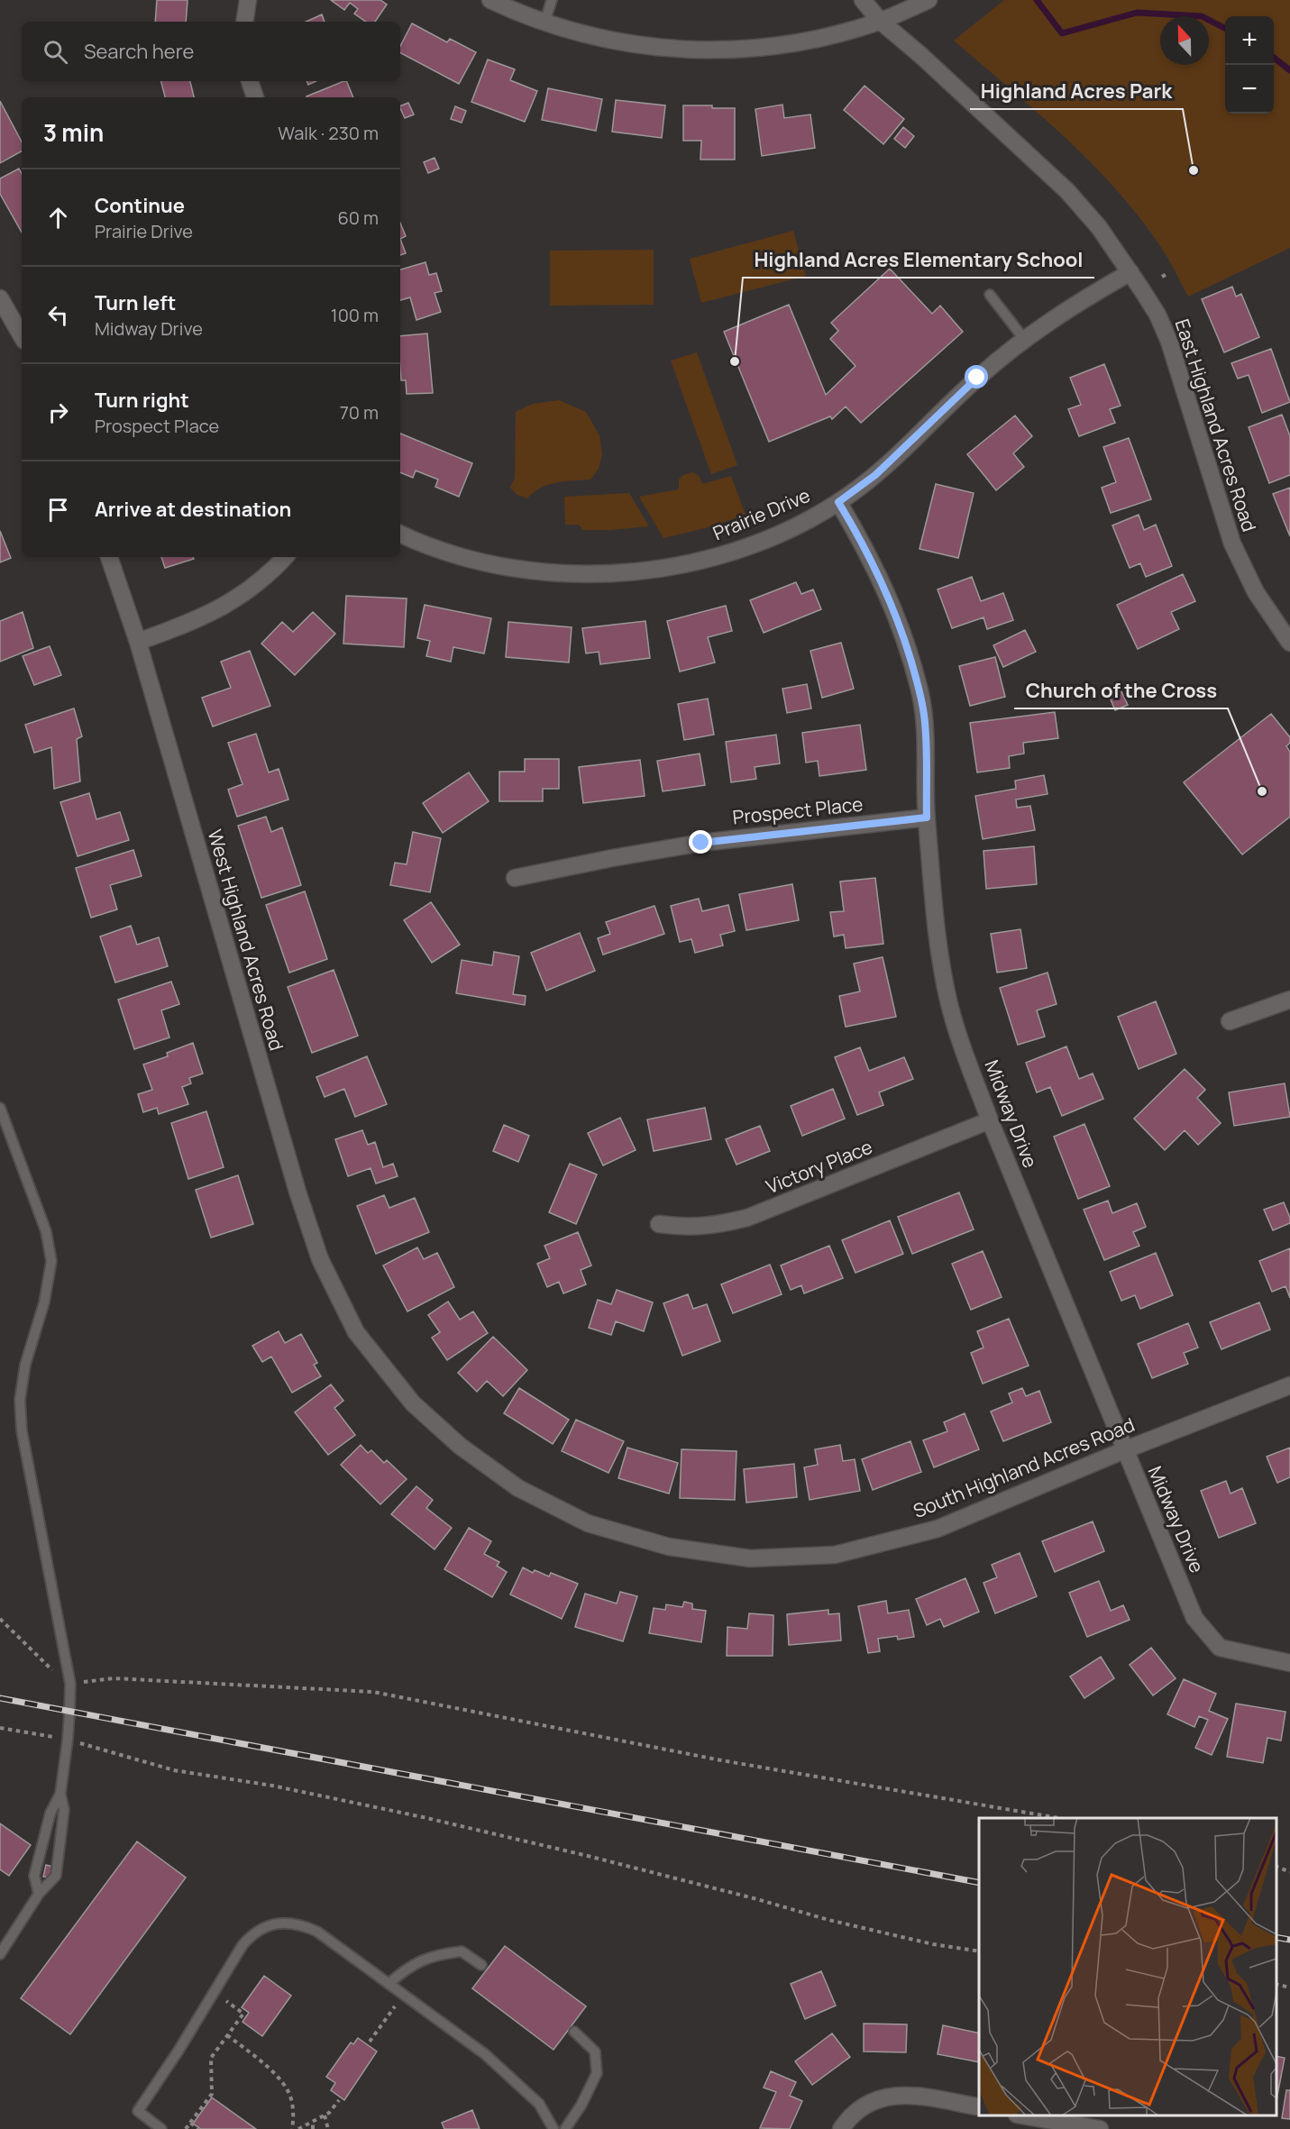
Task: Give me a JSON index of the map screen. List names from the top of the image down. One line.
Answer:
{"streets":{"street":["East Highland Acres Road","Prairie Drive","Prospect Place","West Highland Acres Road","Midway Drive","Victory Place","South Highland Acres Road"]},"crossings":[["East Highland Acres Road","Prairie Drive"],["Prairie Drive","Midway Drive"],["Prospect Place","Midway Drive"],["West Highland Acres Road","South Highland Acres Road"],["Midway Drive","Victory Place"],["Midway Drive","South Highland Acres Road"]],"places":["Highland Acres Park","Highland Acres Elementary School","Church of the Cross"],"north":"top","page":{"map_buttons":["+","−"],"search":"Search here","heading":["3 min","Walk · 230 m"],"list":[["Continue","Prairie Drive","60 m"],["Turn left","Midway Drive","100 m"],["Turn right","Prospect Place","70 m"],"Arrive at destination"]}}
